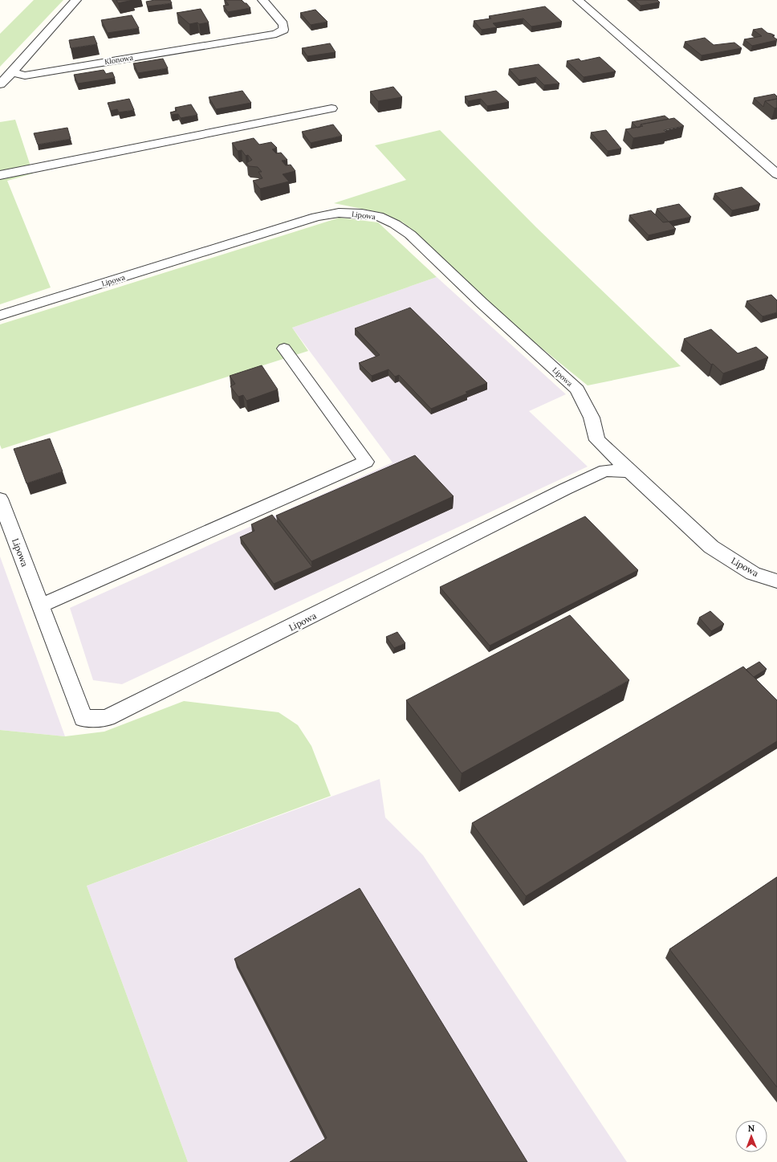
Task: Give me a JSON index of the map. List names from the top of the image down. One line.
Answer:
{"streets":{"street":["Klonowa","Lipowa"]},"north":"top"}
